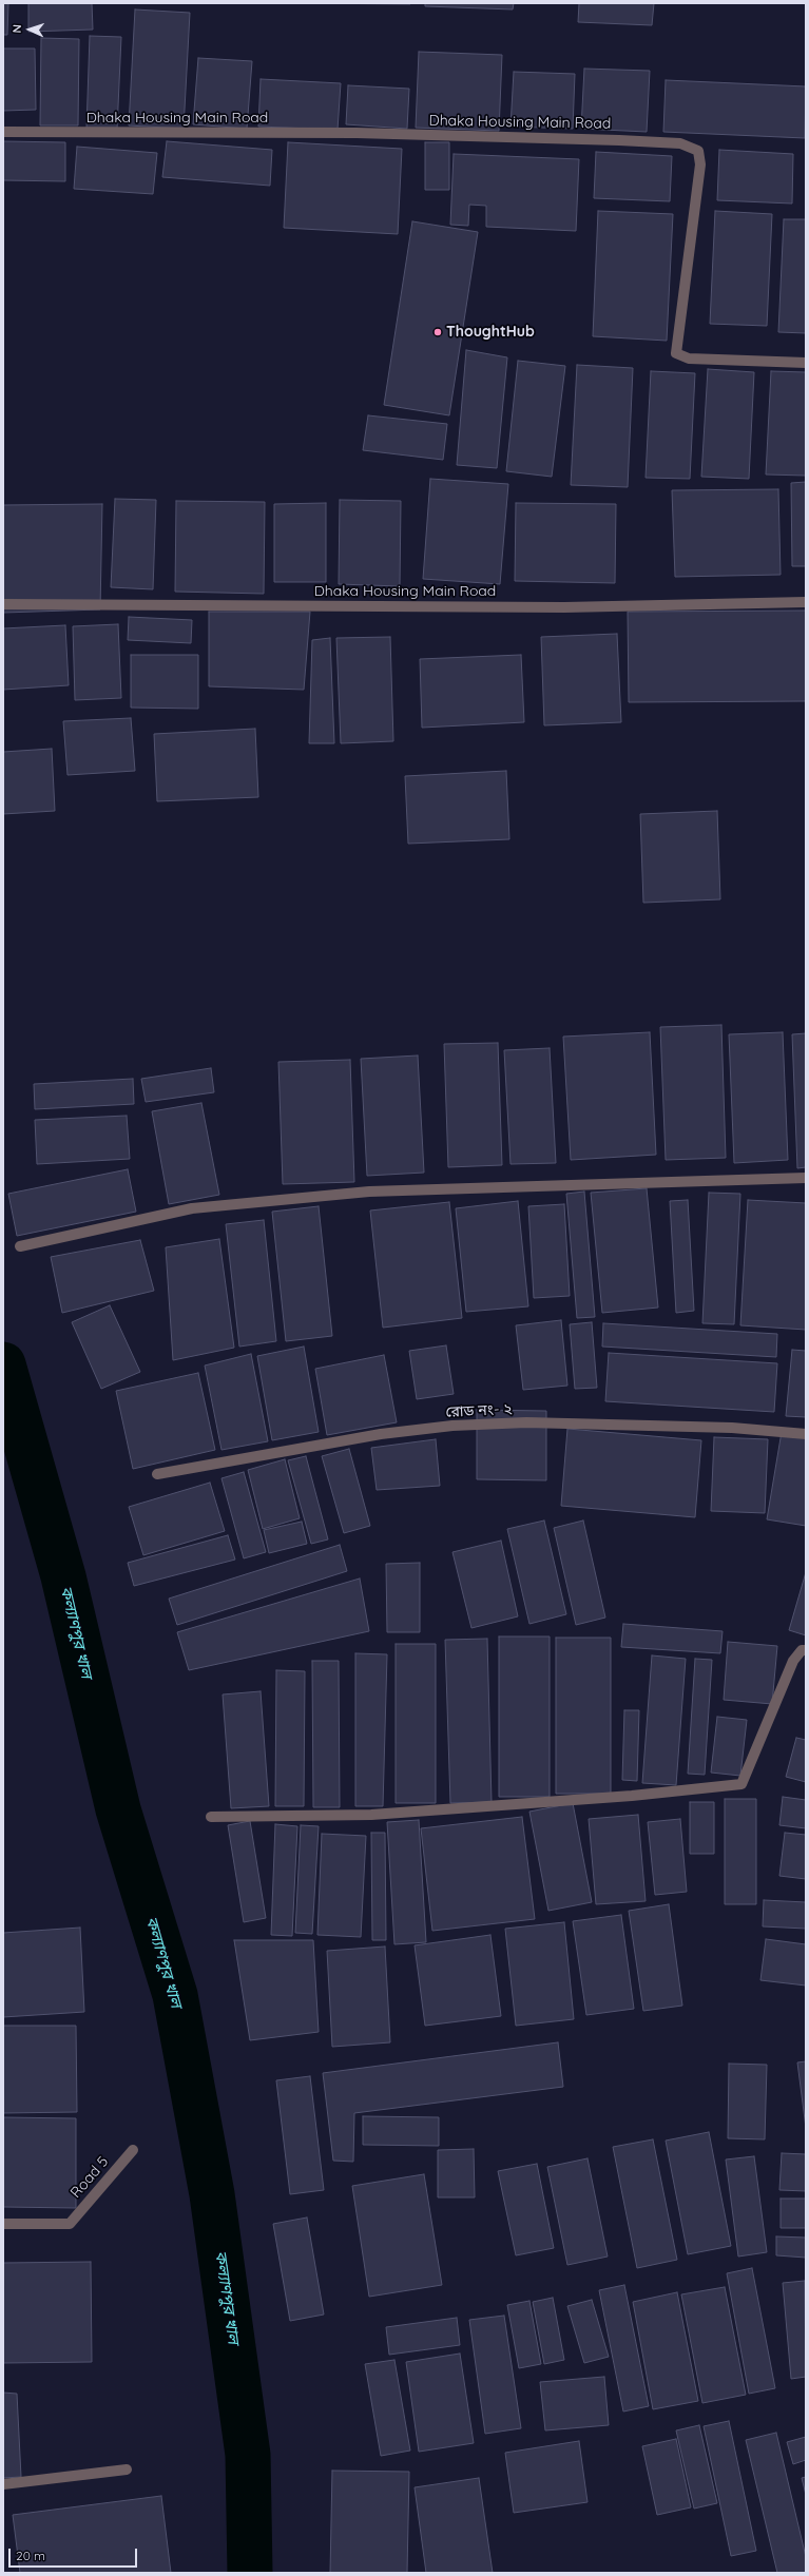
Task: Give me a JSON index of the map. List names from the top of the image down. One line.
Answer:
{"streets":{"street":["Dhaka Housing Main Road","রোড নং- ২","Road 5"]},"water":["কল্যাণপুর খাল"],"places":["ThoughtHub"],"scale_bar":"20 m","north":"left"}
